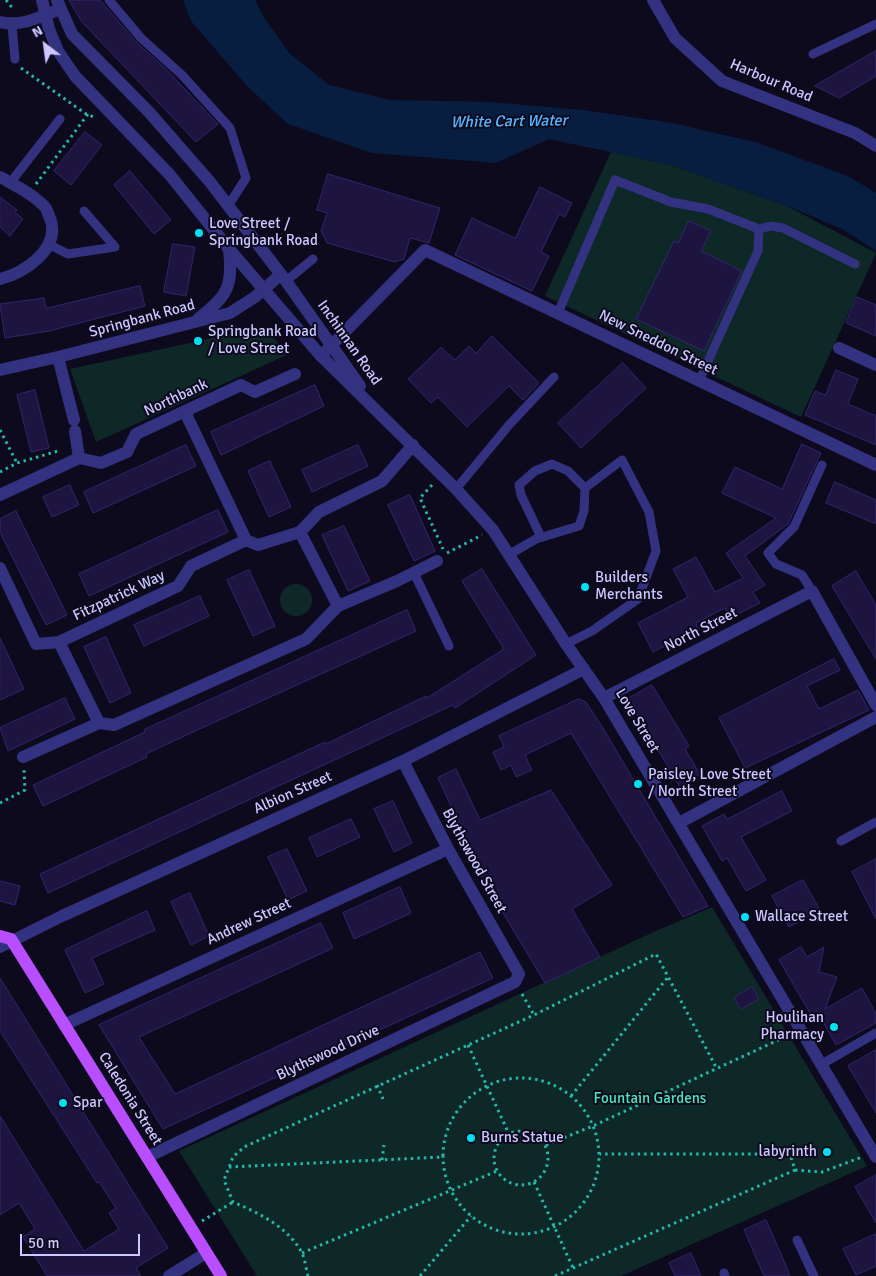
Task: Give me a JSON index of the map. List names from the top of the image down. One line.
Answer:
{"streets":{"main road":["Caledonia Street"],"street":["Harbour Road","Springbank Road","Inchinnan Road","New Sneddon Street","Northbank","Fitzpatrick Way","North Street","Love Street","Albion Street","Blythswood Street","Andrew Street","Blythswood Drive"]},"crossings":[["Springbank Road","Inchinnan Road"],["Inchinnan Road","New Sneddon Street"],["Inchinnan Road","Love Street"],["Fitzpatrick Way","Love Street"],["North Street","Love Street"],["Love Street","Albion Street"],["Albion Street","Blythswood Street"],["Albion Street","Caledonia Street"],["Blythswood Street","Andrew Street"],["Blythswood Street","Blythswood Drive"],["Andrew Street","Caledonia Street"],["Blythswood Drive","Caledonia Street"]],"water":["White Cart Water"],"parks":["Fountain Gardens"],"places":["Love Street / Springbank Road","Springbank Road / Love Street","Builders Merchants","Paisley, Love Street / North Street","Wallace Street","Houlihan Pharmacy","Spar","Burns Statue","labyrinth"],"scale_bar":"50 m","north":"top left"}
